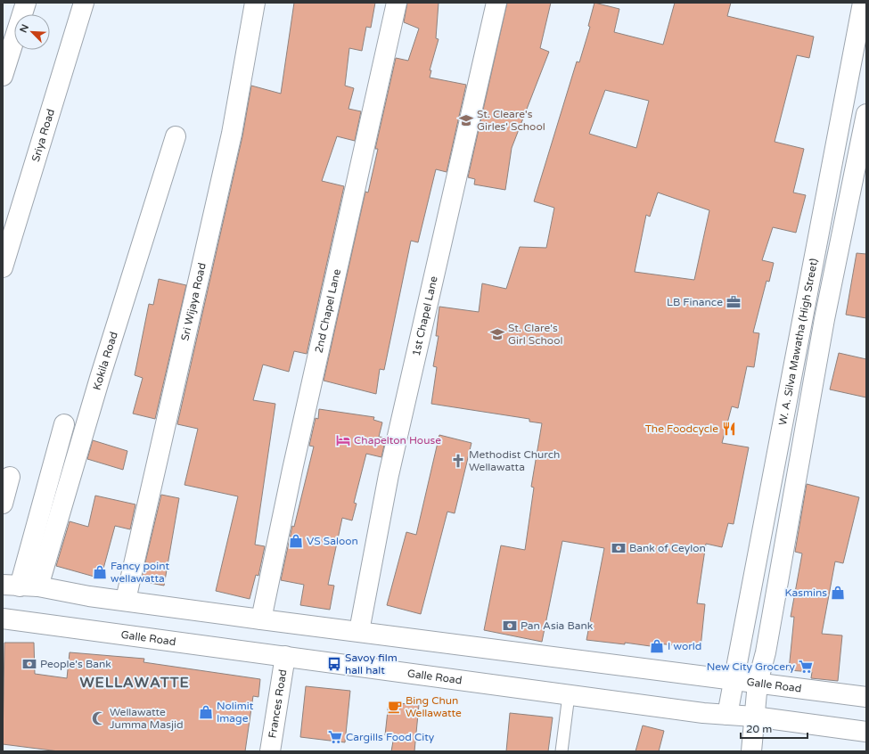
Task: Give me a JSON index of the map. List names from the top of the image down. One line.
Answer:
{"streets":{"main road":["Sriya Road","Sri Wijaya Road","2nd Chapel Lane","1st Chapel Lane","W. A. Silva Mawatha (High Street)","Kokila Road","Galle Road","Frances Road"]},"crossings":[["Sri Wijaya Road","Galle Road"],["2nd Chapel Lane","Galle Road"],["1st Chapel Lane","Galle Road"],["W. A. Silva Mawatha (High Street)","Galle Road"],["Kokila Road","Galle Road"],["Galle Road","Frances Road"]],"districts":["WELLAWATTE"],"places":{"school or university":["St. Cleare's Girles' School","St. Clare's Girl School"],"office":["LB Finance"],"restaurant":["The Foodcycle"],"hotel":["Chapelton House"],"church":["Methodist Church Wellawatta"],"shop":["VS Saloon","Fancy point wellawatta","Kasmins","I world","Nolimit Image"],"bank":["Bank of Ceylon","Pan Asia Bank","People's Bank"],"bus stop":["Savoy film hall halt"],"supermarket":["New City Grocery","Cargills Food City"],"cafe":["Bing Chun Wellawatte"],"mosque":["Wellawatte Jumma Masjid"]},"scale_bar":"20 m","north":"top left"}
